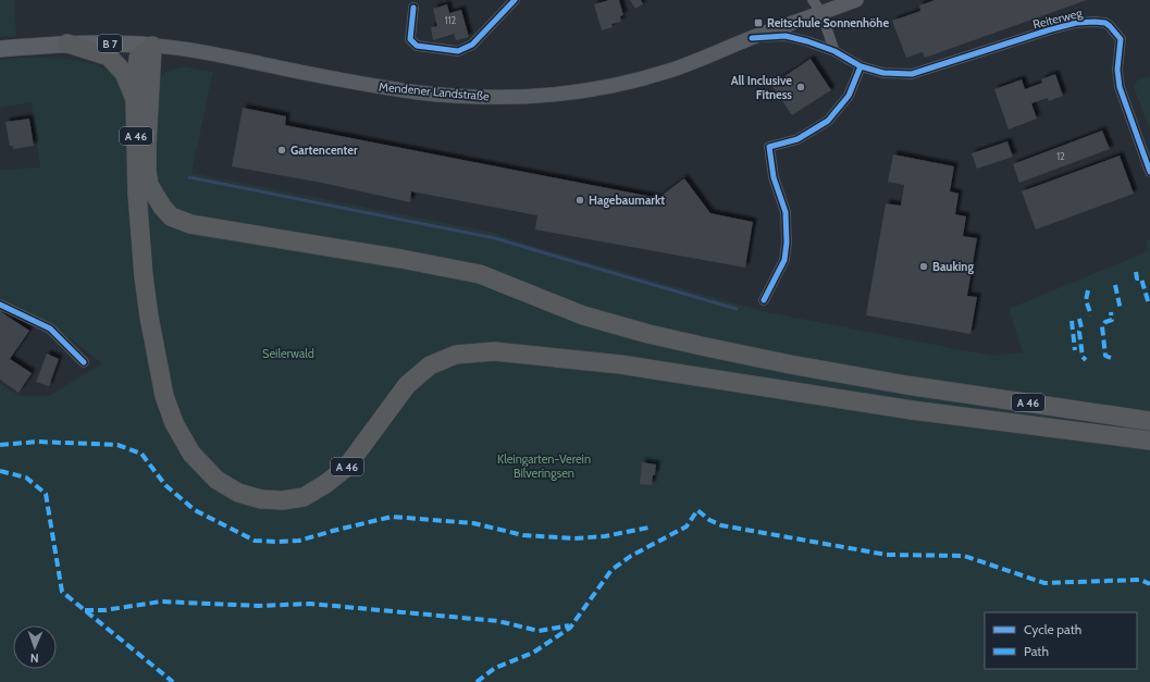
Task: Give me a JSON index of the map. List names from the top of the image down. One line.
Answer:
{"streets":{"highway":["A 46"],"main road":["B 7","Mendener Landstraße"],"street":["Reiterweg"]},"crossings":[["Reiterweg","Mendener Landstraße"],["Mendener Landstraße","A 46"]],"parks":["Seilerwald","Kleingarten-Verein Bilveringsen"],"places":{"transit":["Reitschule Sonnenhöhe"],"other":["All Inclusive Fitness","Gartencenter","Hagebaumarkt","Bauking"]},"house_numbers":["112","12"],"legend":["Cycle path","Path"],"north":"bottom"}
